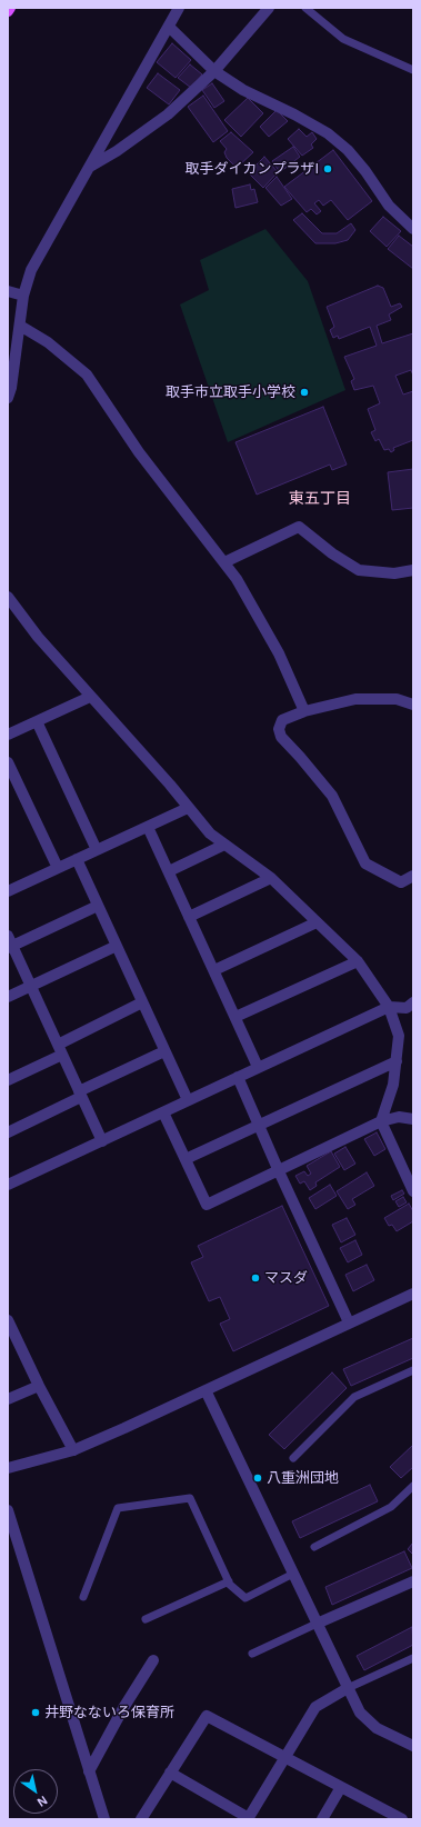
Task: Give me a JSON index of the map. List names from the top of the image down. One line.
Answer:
{"districts":["東五丁目"],"places":["取手ダイカンプラザI","取手市立取手小学校","マスダ","八重洲団地","井野なないろ保育所"],"north":"bottom right"}
